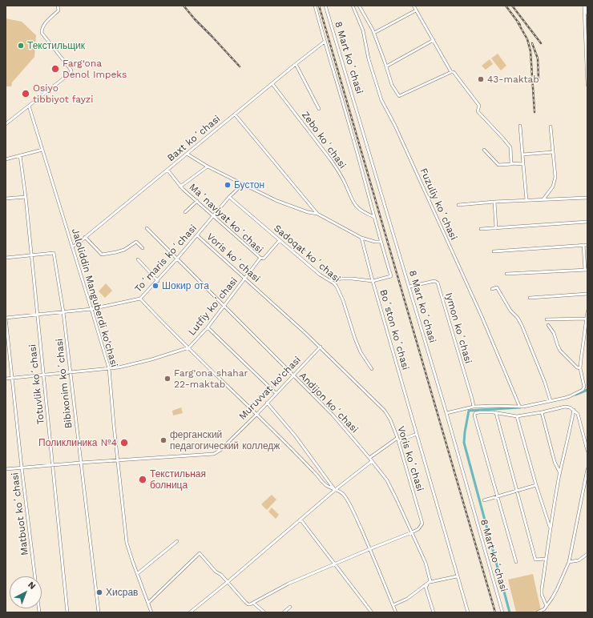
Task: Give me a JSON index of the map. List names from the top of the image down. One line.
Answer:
{"streets":{"street":["8 Mart koʻchasi","Baxt koʻchasi","Zebo koʻchasi","Fuzuliy koʻchasi","Maʻnaviyat koʻchasi","Sadoqat koʻchasi","Voris koʻchasi","Toʻmaris koʻchasi","Jaloliddin Manguberdi ko'chasi","Lutfiy koʻchasi","Iymon koʻchasi","Boʻston koʻchasi","Bibixonim koʻchasi","Totuvlik koʻchasi","Muruvvat ko'chasi","Andijon koʻchasi","Matbuot koʻchasi"]},"crossings":[["8 Mart koʻchasi","Iymon koʻchasi"],["Baxt koʻchasi","Zebo koʻchasi"],["Baxt koʻchasi","Maʻnaviyat koʻchasi"],["Baxt koʻchasi","Jaloliddin Manguberdi ko'chasi"],["Maʻnaviyat koʻchasi","Voris koʻchasi"],["Maʻnaviyat koʻchasi","Toʻmaris koʻchasi"],["Maʻnaviyat koʻchasi","Lutfiy koʻchasi"],["Sadoqat koʻchasi","Toʻmaris koʻchasi"],["Voris koʻchasi","Toʻmaris koʻchasi"],["Voris koʻchasi","Lutfiy koʻchasi"],["Voris koʻchasi","Muruvvat ko'chasi"],["Voris koʻchasi","Andijon koʻchasi"],["Toʻmaris koʻchasi","Jaloliddin Manguberdi ko'chasi"],["Toʻmaris koʻchasi","Bibixonim koʻchasi"],["Toʻmaris koʻchasi","Totuvlik koʻchasi"],["Toʻmaris koʻchasi","Andijon koʻchasi"],["Toʻmaris koʻchasi","Matbuot koʻchasi"],["Jaloliddin Manguberdi ko'chasi","Lutfiy koʻchasi"],["Jaloliddin Manguberdi ko'chasi","Muruvvat ko'chasi"],["Lutfiy koʻchasi","Bibixonim koʻchasi"],["Lutfiy koʻchasi","Totuvlik koʻchasi"],["Lutfiy koʻchasi","Andijon koʻchasi"],["Lutfiy koʻchasi","Matbuot koʻchasi"],["Bibixonim koʻchasi","Totuvlik koʻchasi"],["Bibixonim koʻchasi","Muruvvat ko'chasi"],["Totuvlik koʻchasi","Muruvvat ko'chasi"],["Muruvvat ko'chasi","Andijon koʻchasi"],["Muruvvat ko'chasi","Matbuot koʻchasi"]],"places":["Текстильщик","Farg‘ona Denol Impeks","43-maktab","Osiyo tibbiyot fayzi","Бустон","Шокир ота","Farg'ona shahar 22-maktab","ферганский педагогический колледж","Поликлиника №4","Текстильная болница","Хисрав"],"north":"top right"}
